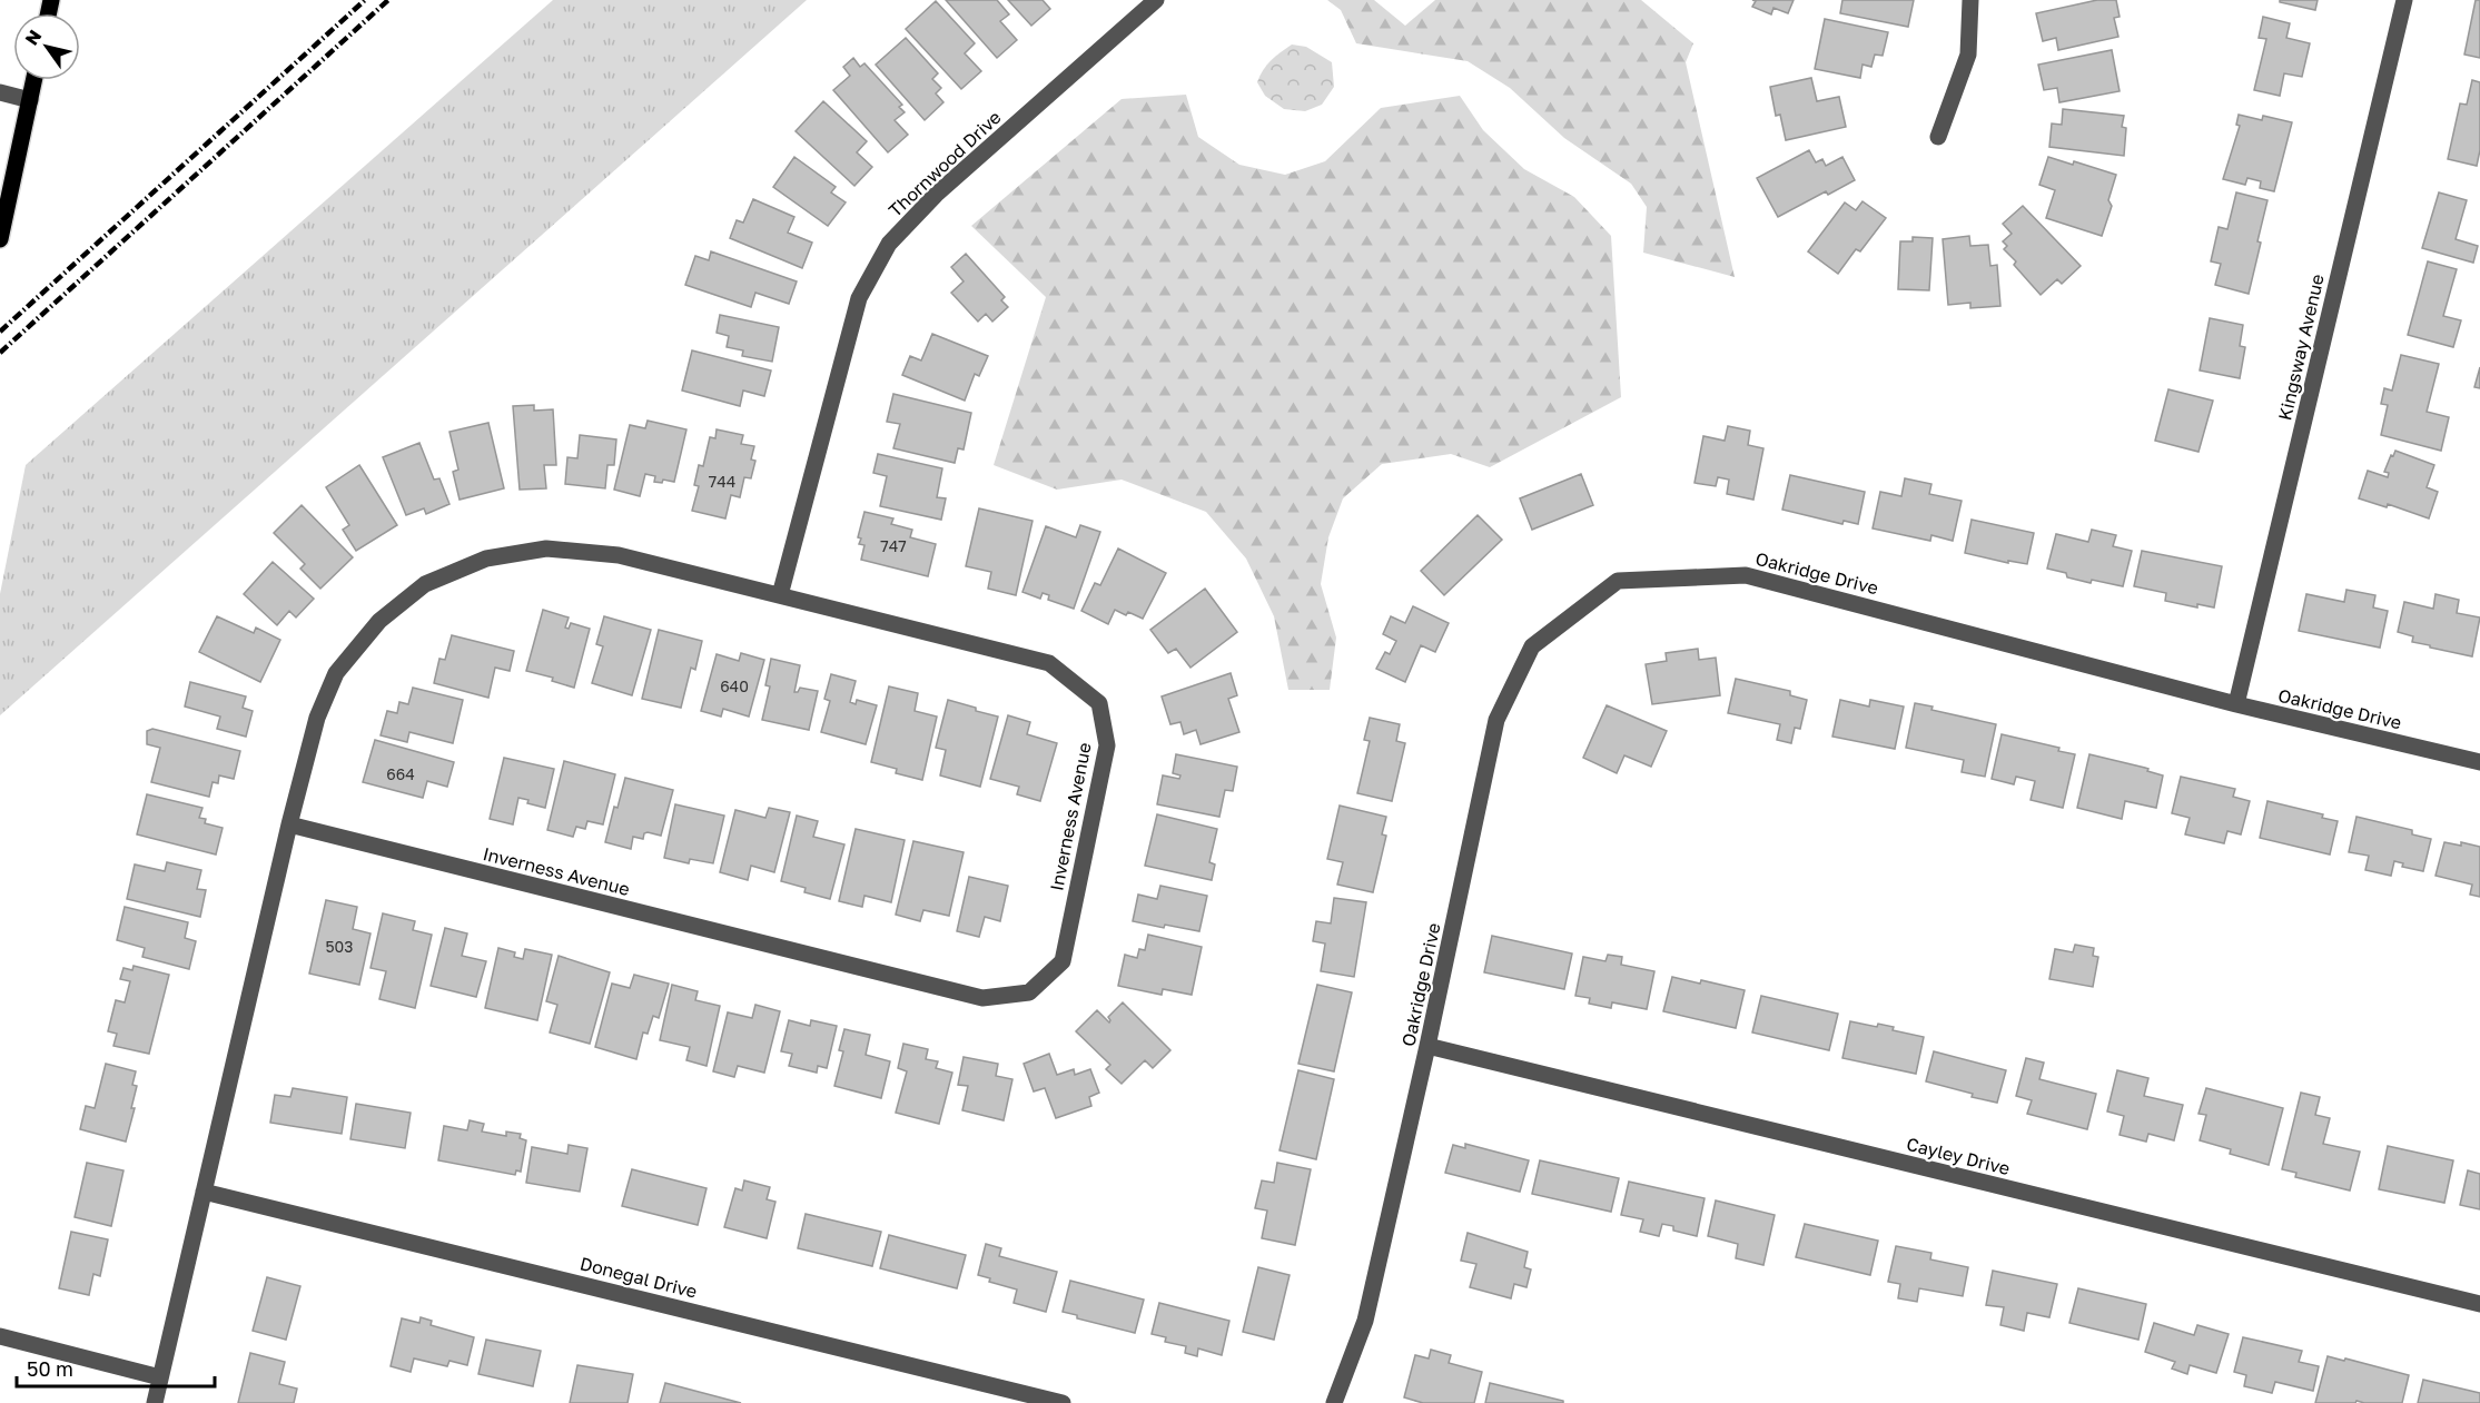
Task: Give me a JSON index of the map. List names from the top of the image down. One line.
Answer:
{"streets":{"street":["Thornwood Drive","Kingsway Avenue","Oakridge Drive","Inverness Avenue","Cayley Drive","Donegal Drive"]},"crossings":[["Thornwood Drive","Inverness Avenue"],["Kingsway Avenue","Oakridge Drive"],["Oakridge Drive","Cayley Drive"],["Inverness Avenue","Donegal Drive"]],"house_numbers":["744","747","640","664","503"],"scale_bar":"50 m","north":"top left"}
